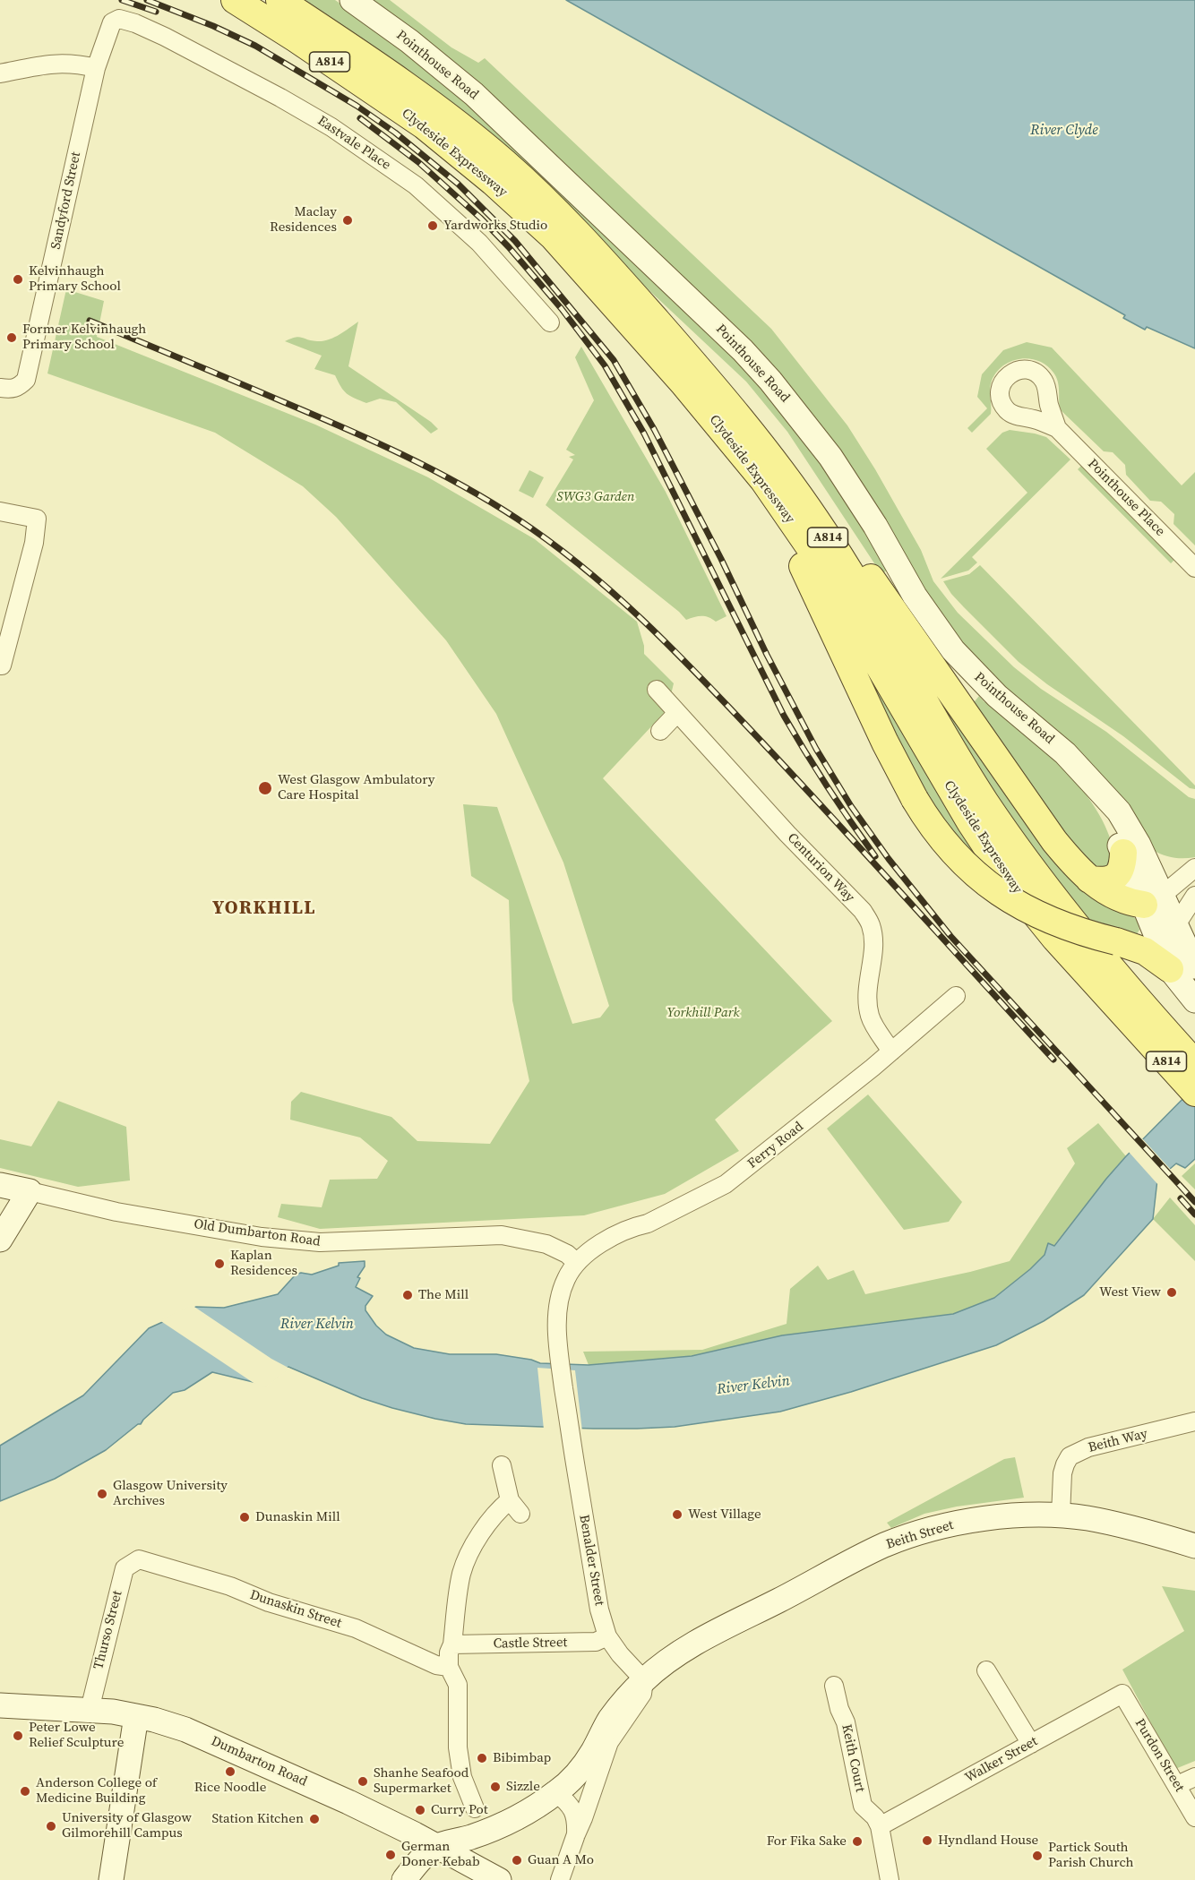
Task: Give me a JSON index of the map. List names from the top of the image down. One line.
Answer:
{"streets":{"main road":["A814","Clydeside Expressway"],"street":["Pointhouse Road","Eastvale Place","Sandyford Street","Pointhouse Place","Centurion Way","Ferry Road","Old Dumbarton Road","Beith Way","Beith Street","Benalder Street","Dunaskin Street","Thurso Street","Castle Street","Purdon Street","Keith Court","Walker Street","Dumbarton Road"]},"crossings":[["A814","Pointhouse Road"],["A814","Clydeside Expressway"],["Eastvale Place","Sandyford Street"],["Centurion Way","Ferry Road"],["Ferry Road","Old Dumbarton Road"],["Ferry Road","Benalder Street"],["Old Dumbarton Road","Benalder Street"],["Beith Way","Beith Street"],["Beith Street","Benalder Street"],["Beith Street","Dumbarton Road"],["Benalder Street","Castle Street"],["Dunaskin Street","Thurso Street"],["Thurso Street","Dumbarton Road"],["Purdon Street","Walker Street"],["Keith Court","Walker Street"]],"districts":["YORKHILL"],"water":["River Clyde","River Kelvin"],"parks":["SWG3 Garden","Yorkhill Park"],"places":["Maclay Residences","Yardworks Studio","Kelvinhaugh Primary School","Former Kelvinhaugh Primary School","West Glasgow Ambulatory Care Hospital","Kaplan Residences","West View","The Mill","Glasgow University Archives","West Village","Dunaskin Mill","Peter Lowe Relief Sculpture","Bibimbap","Rice Noodle","Shanhe Seafood Supermarket","Sizzle","Anderson College of Medicine Building","Curry Pot","Station Kitchen","University of Glasgow Gilmorehill Campus","Hyndland House","For Fika Sake","German Doner Kebab","Partick South Parish Church","Guan A Mo"]}
